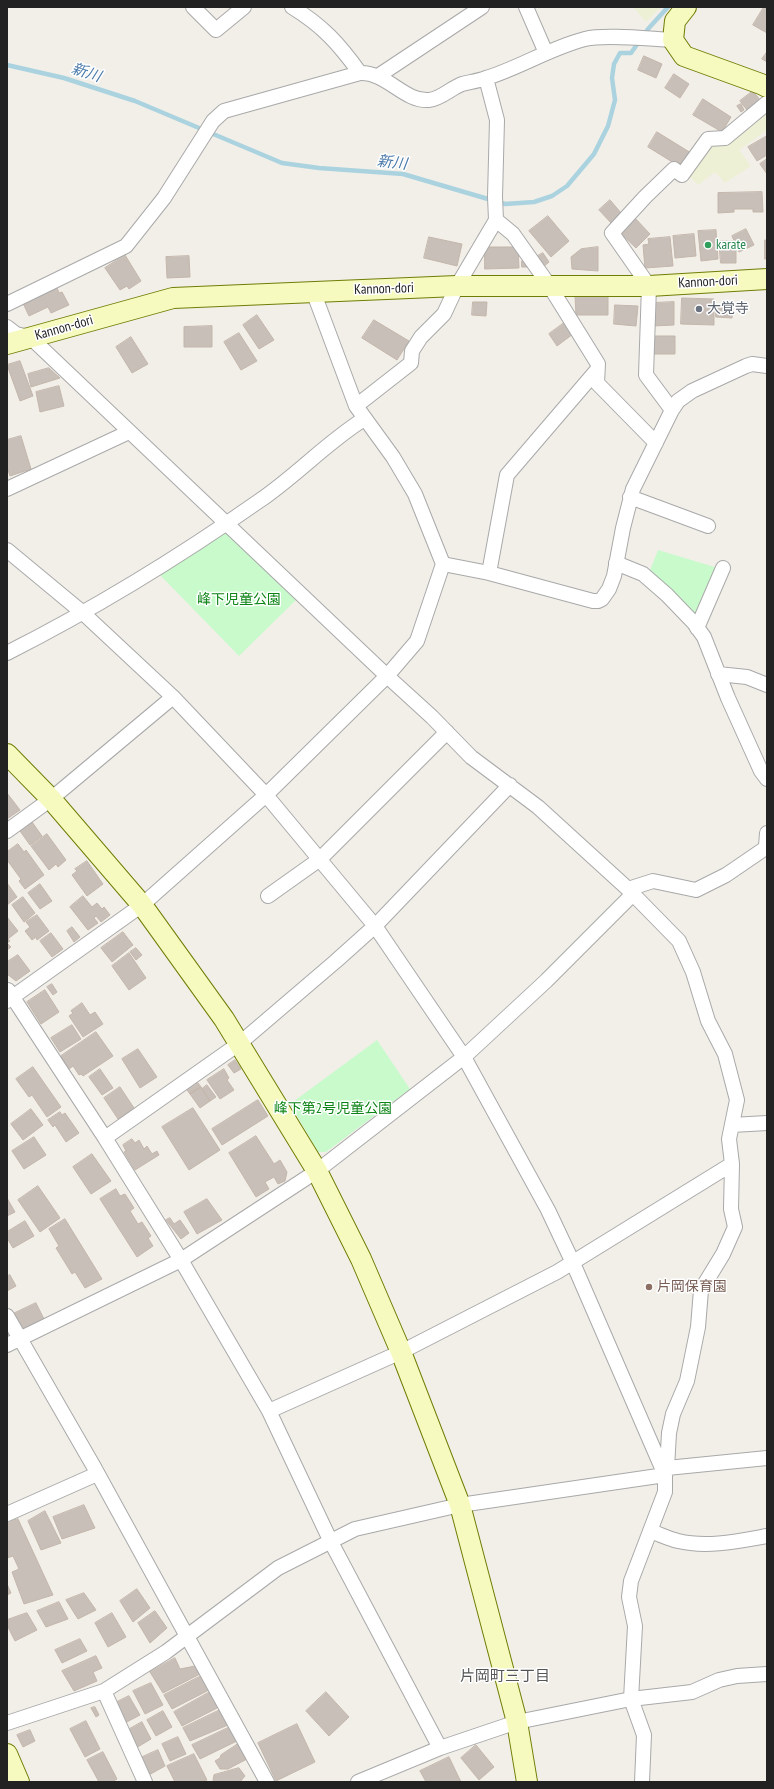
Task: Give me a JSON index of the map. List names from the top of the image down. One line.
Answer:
{"streets":{"street":["Kannon-dori"]},"districts":["片岡町三丁目"],"water":["新川"],"parks":["峰下児童公園","峰下第2号児童公園"],"places":["karate","大覚寺","片岡保育園"]}
